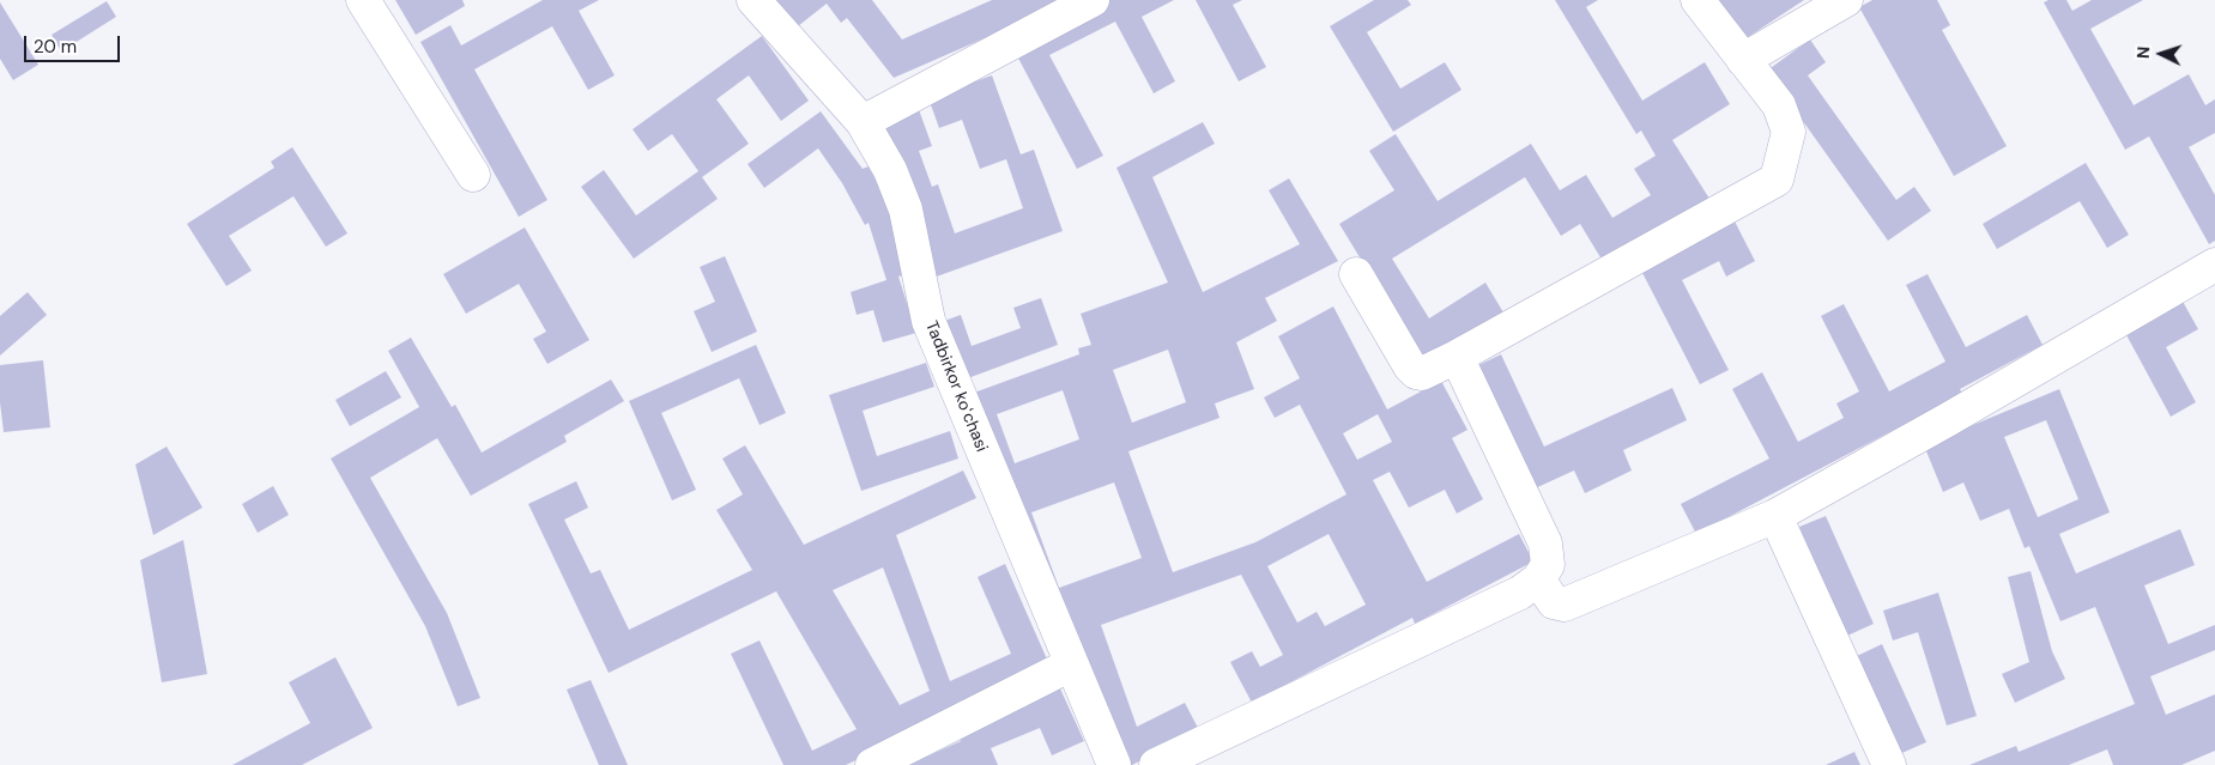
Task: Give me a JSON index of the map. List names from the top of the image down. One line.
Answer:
{"streets":{"street":["Tadbirkor koʻchasi"]},"scale_bar":"20 m","north":"left"}
